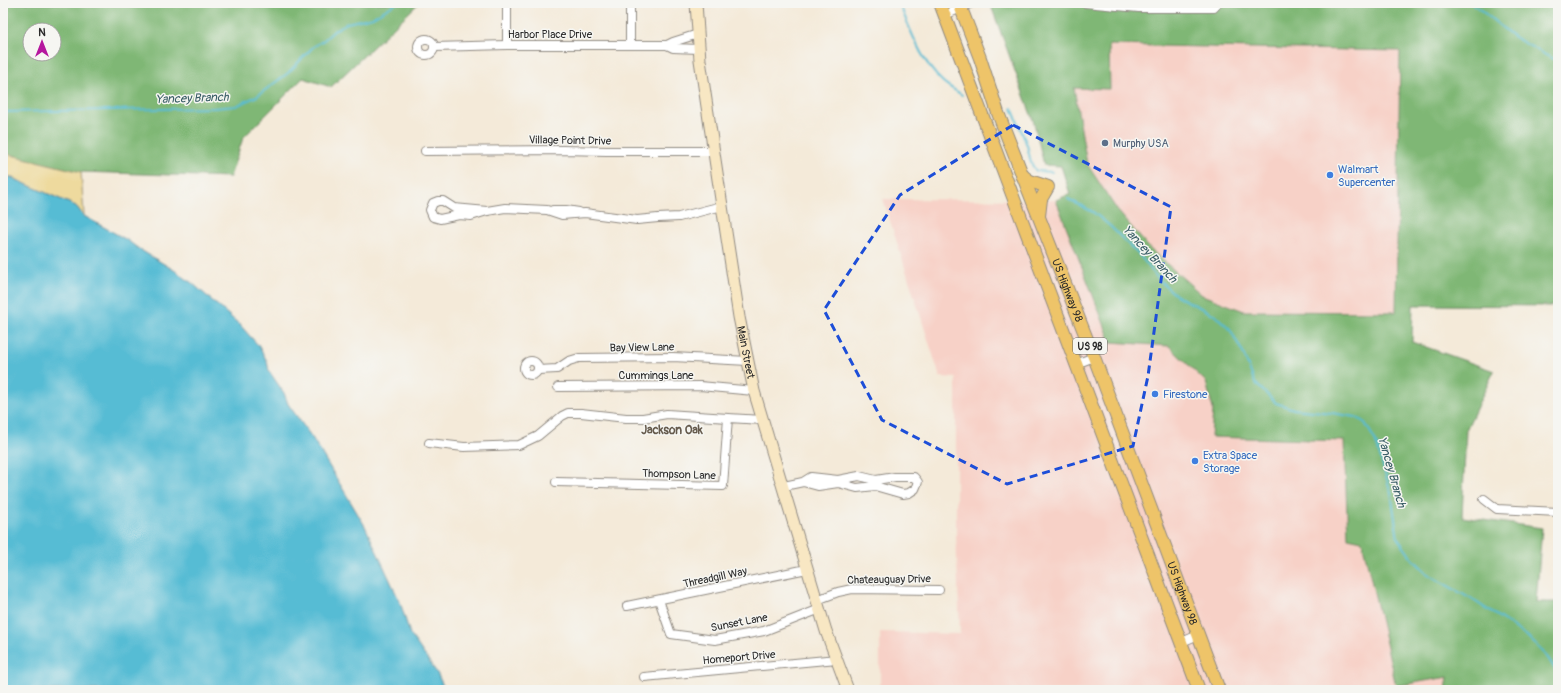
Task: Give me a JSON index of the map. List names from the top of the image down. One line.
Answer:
{"streets":{"main road":["US Highway 98","US 98","Main Street"],"street":["Harbor Place Drive","Village Point Drive","Bay View Lane","Cummings Lane","Thompson Lane","Threadgill Way","Chateauguay Drive","Sunset Lane","Homeport Drive"]},"crossings":[["Harbor Place Drive","Main Street"],["Village Point Drive","Main Street"],["Bay View Lane","Main Street"],["Main Street","Cummings Lane"],["Main Street","Threadgill Way"],["Main Street","Chateauguay Drive"],["Main Street","Sunset Lane"],["Main Street","Homeport Drive"],["Threadgill Way","Sunset Lane"],["Chateauguay Drive","Sunset Lane"]],"districts":["Jackson Oak"],"water":["Yancey Branch"],"places":["Murphy USA","Walmart Supercenter","Firestone","Extra Space Storage"],"north":"top"}
